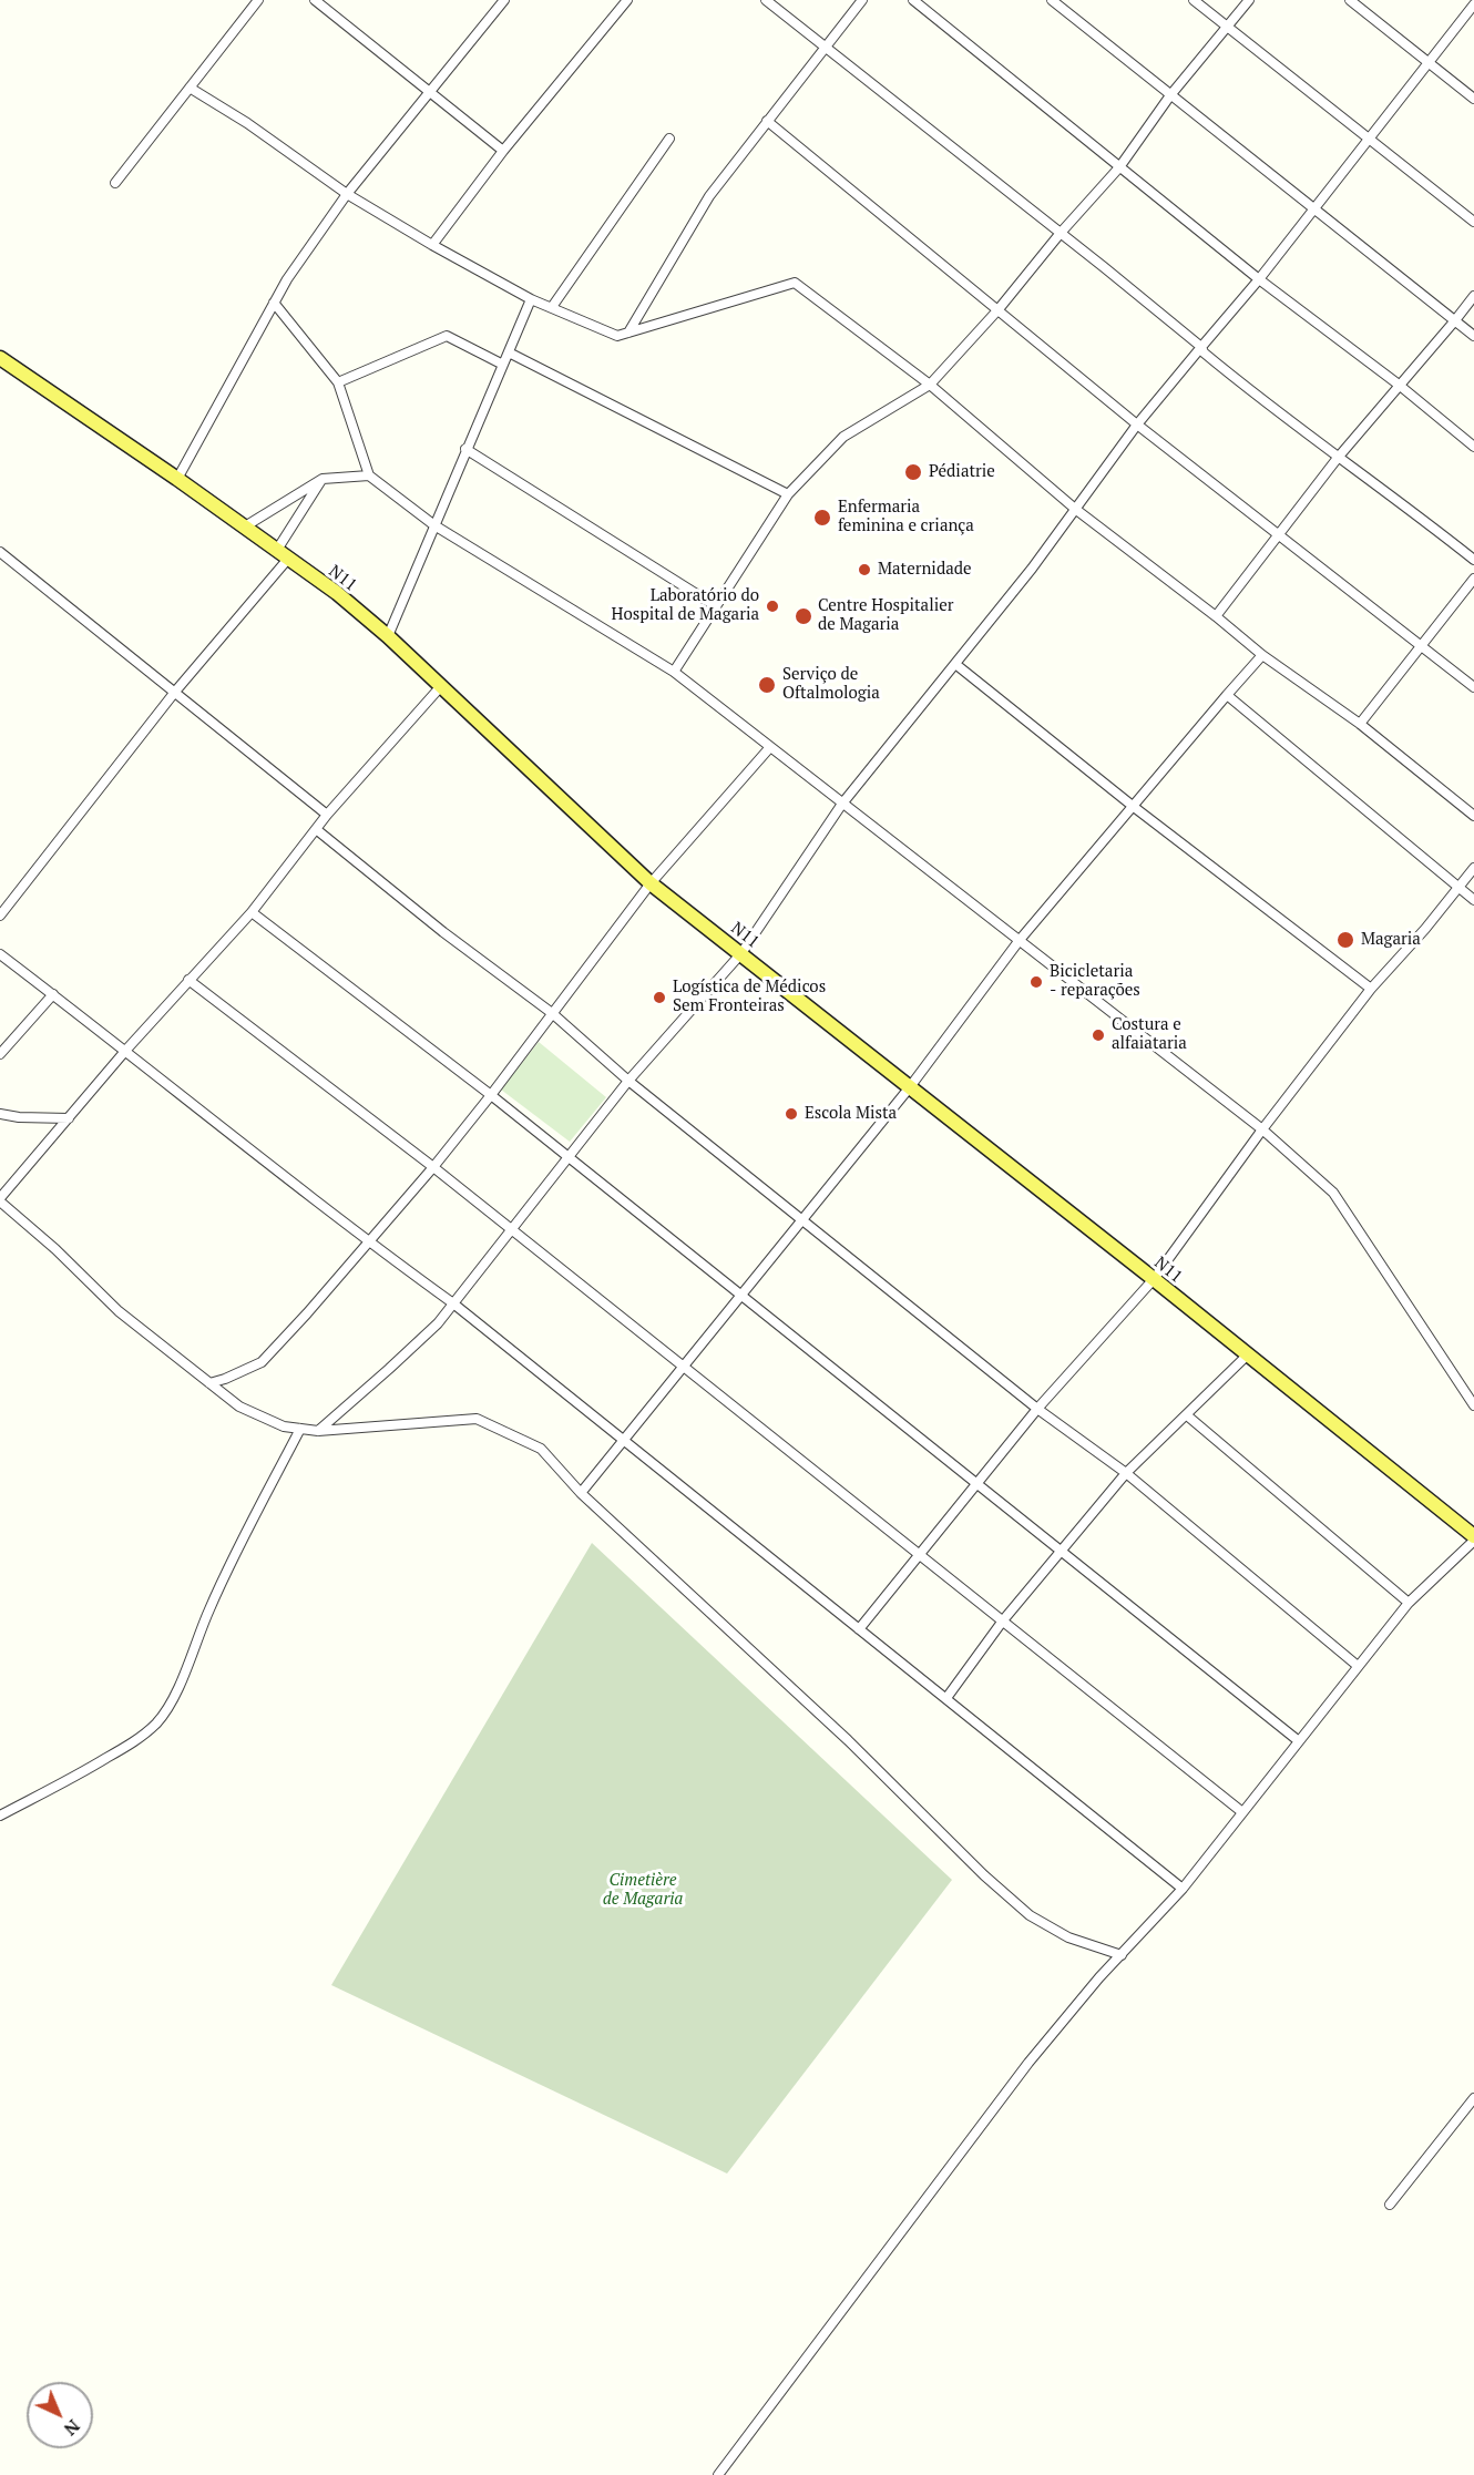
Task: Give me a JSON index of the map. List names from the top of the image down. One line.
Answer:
{"streets":{"main road":["N11"]},"parks":["Cimetière de Magaria"],"places":["Pédiatrie","Enfermaria feminina e criança","Maternidade","Laboratório do Hospital de Magaria","Centre Hospitalier de Magaria","Serviço de Oftalmologia","Magaria","Bicicletaria - reparações","Logística de Médicos Sem Fronteiras","Costura e alfaiataria","Escola Mista"],"north":"bottom right"}
